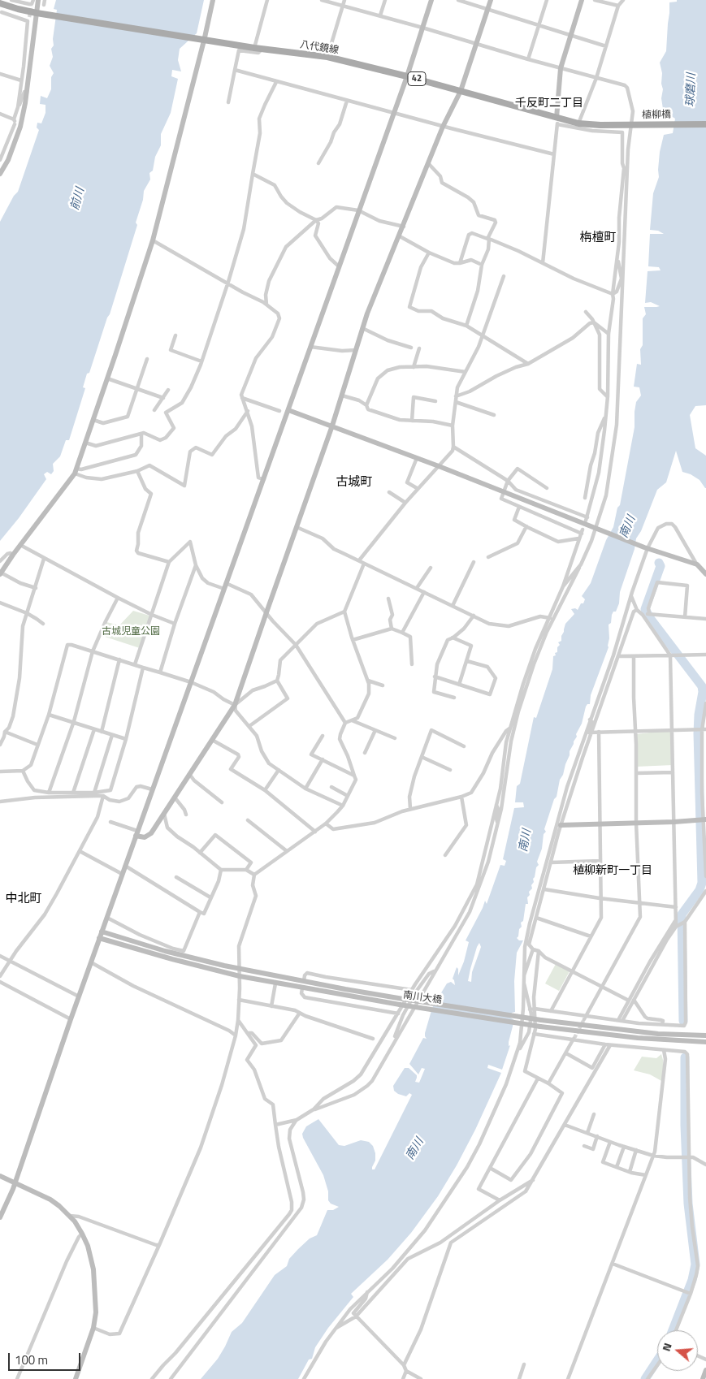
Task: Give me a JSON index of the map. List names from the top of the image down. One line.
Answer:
{"streets":{"main road":["八代鏡線","42","植柳橋"],"street":["南川大橋"]},"crossings":[["八代鏡線","植柳橋"]],"districts":["千反町二丁目","栴檀町","古城町","植柳新町一丁目","中北町"],"water":["球磨川","前川","南川"],"parks":["古城児童公園"],"scale_bar":"100 m","north":"left"}
